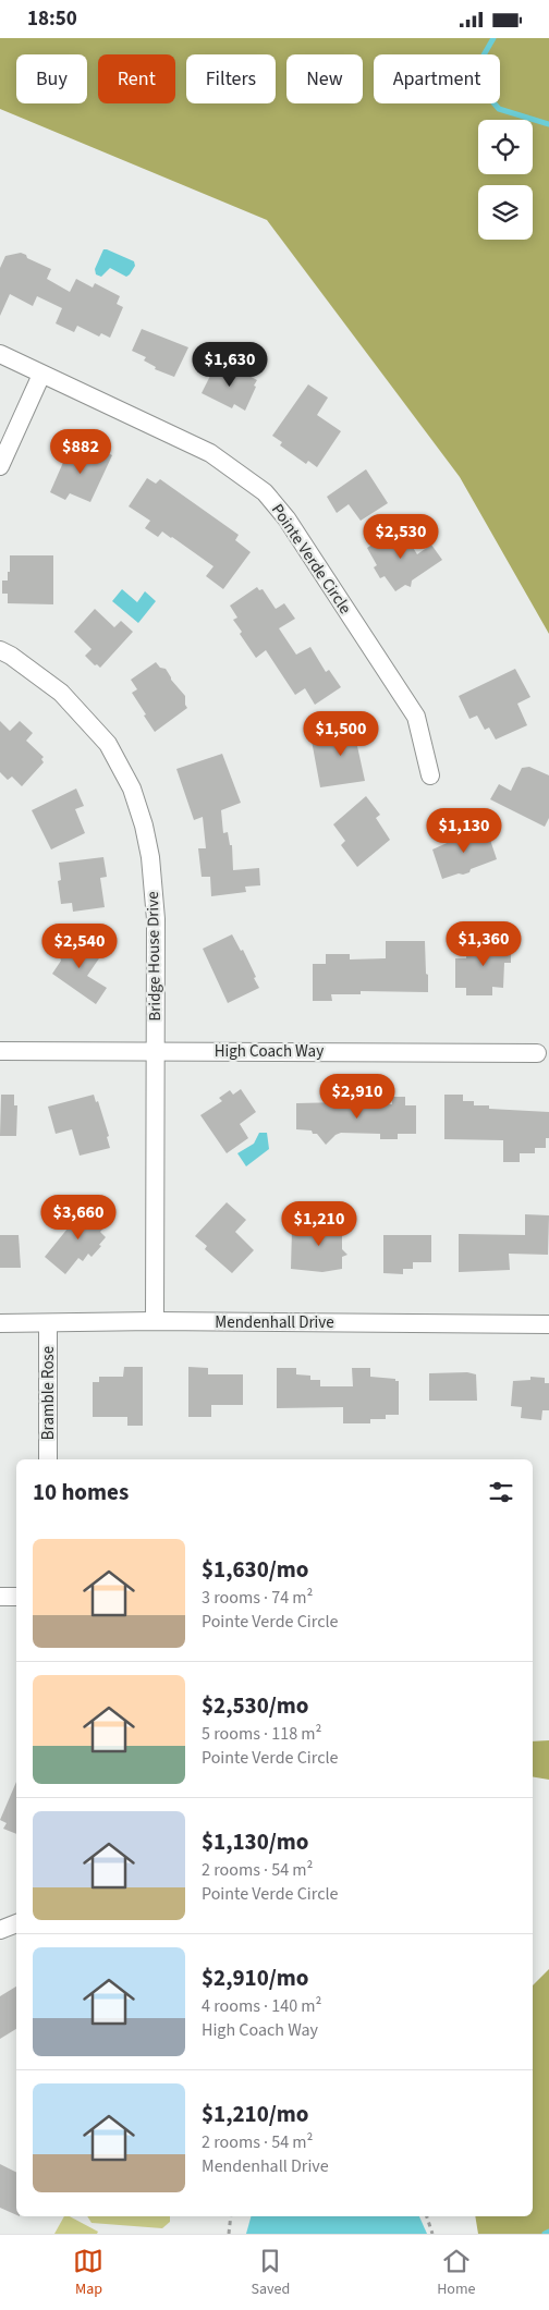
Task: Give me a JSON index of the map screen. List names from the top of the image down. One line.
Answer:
{"streets":{"street":["Pointe Verde Circle","Bridge House Drive","High Coach Way","Mendenhall Drive","Bramble Rose"]},"crossings":[["Bridge House Drive","High Coach Way"],["Bridge House Drive","Mendenhall Drive"],["Mendenhall Drive","Bramble Rose"]],"page":{"status":"18:50","chip":["Buy","Rent","Filters","New","Apartment"],"price":["$1,630","$882","$2,530","$1,500","$1,130","$1,360","$2,540","$2,910","$3,660","$1,210"],"heading":"10 homes","list":[{"name":"$1,630/mo","note":"3 rooms · 74 m² · Pointe Verde Circle"},{"name":"$2,530/mo","note":"5 rooms · 118 m² · Pointe Verde Circle"},{"name":"$1,130/mo","note":"2 rooms · 54 m² · Pointe Verde Circle"},{"name":"$2,910/mo","note":"4 rooms · 140 m² · High Coach Way"},{"name":"$1,210/mo","note":"2 rooms · 54 m² · Mendenhall Drive"}],"tabs":["Map","Saved","Home"]}}
